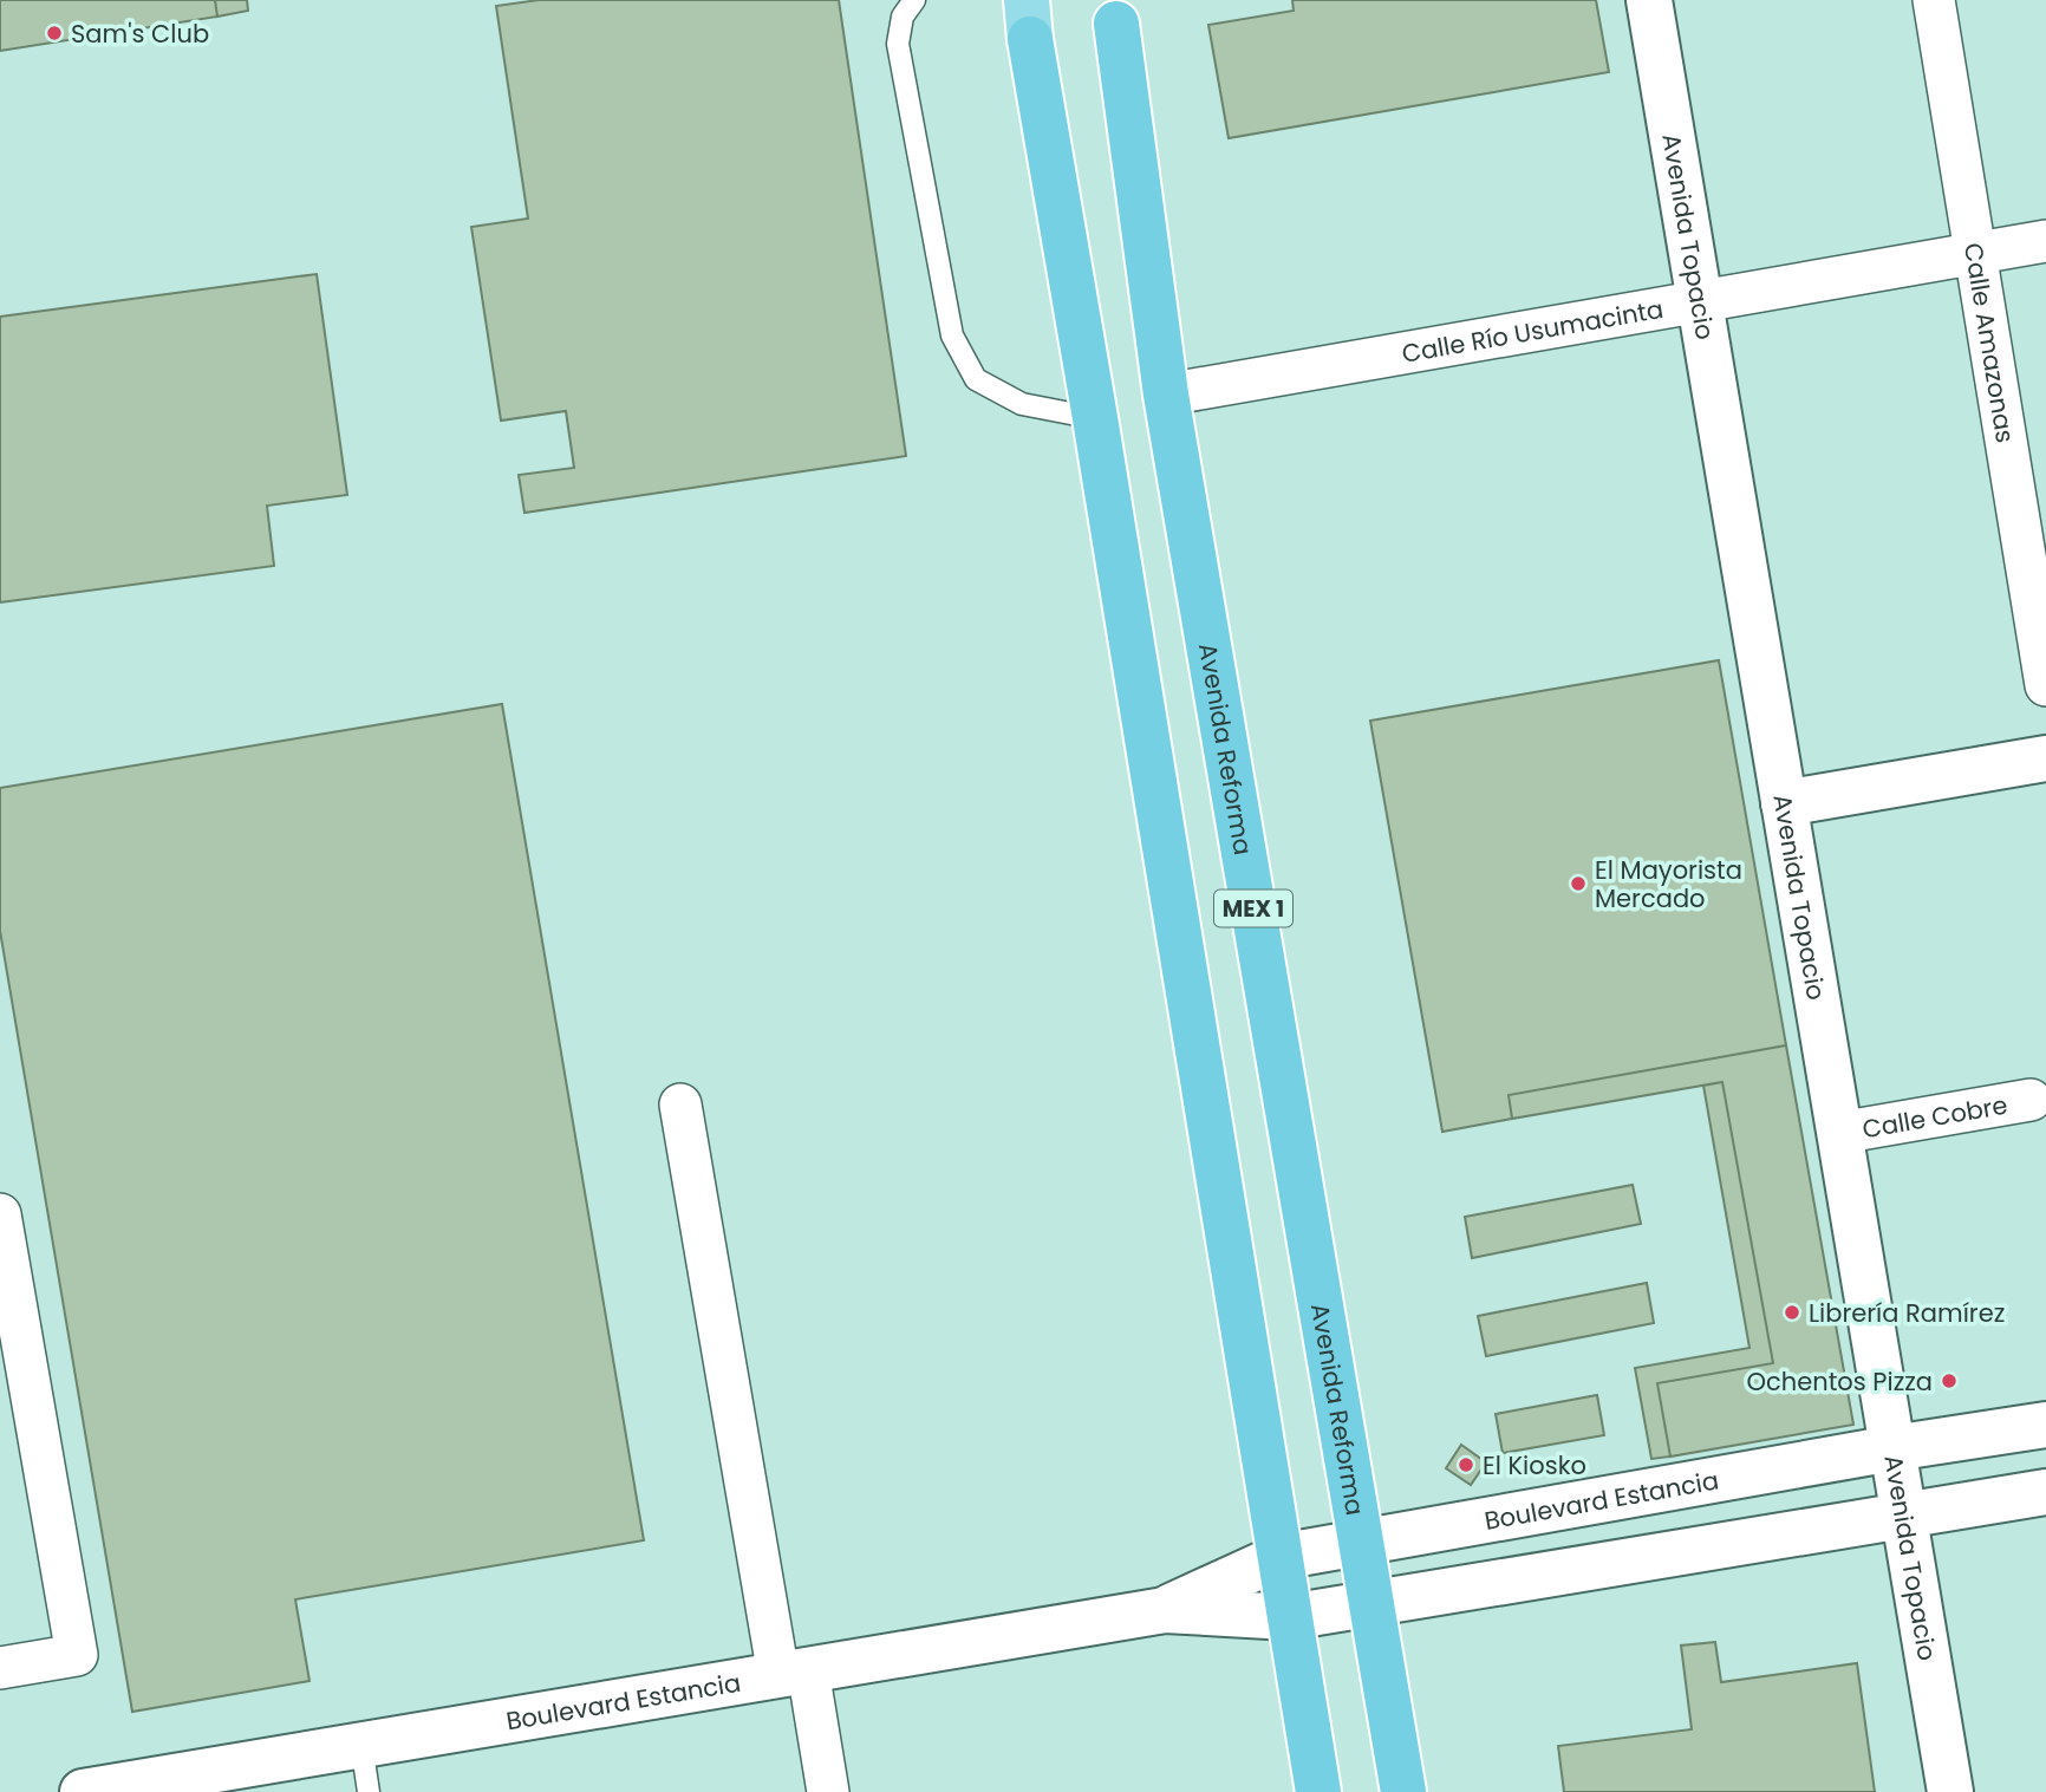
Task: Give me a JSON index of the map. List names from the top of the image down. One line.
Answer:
{"streets":{"highway":["Avenida Reforma","MEX 1"],"main road":["Avenida Topacio","Boulevard Estancia"],"street":["Calle Río Usumacinta","Calle Amazonas","Calle Cobre"]},"crossings":[["Avenida Topacio","Calle Río Usumacinta"],["Avenida Topacio","Calle Cobre"],["Avenida Topacio","Boulevard Estancia"],["Calle Río Usumacinta","Calle Amazonas"],["Calle Río Usumacinta","Avenida Reforma"],["Avenida Reforma","Boulevard Estancia"],["MEX 1","Boulevard Estancia"]],"places":["Sam's Club","El Mayorista Mercado","Librería Ramírez","Ochentos Pizza","El Kiosko"]}
